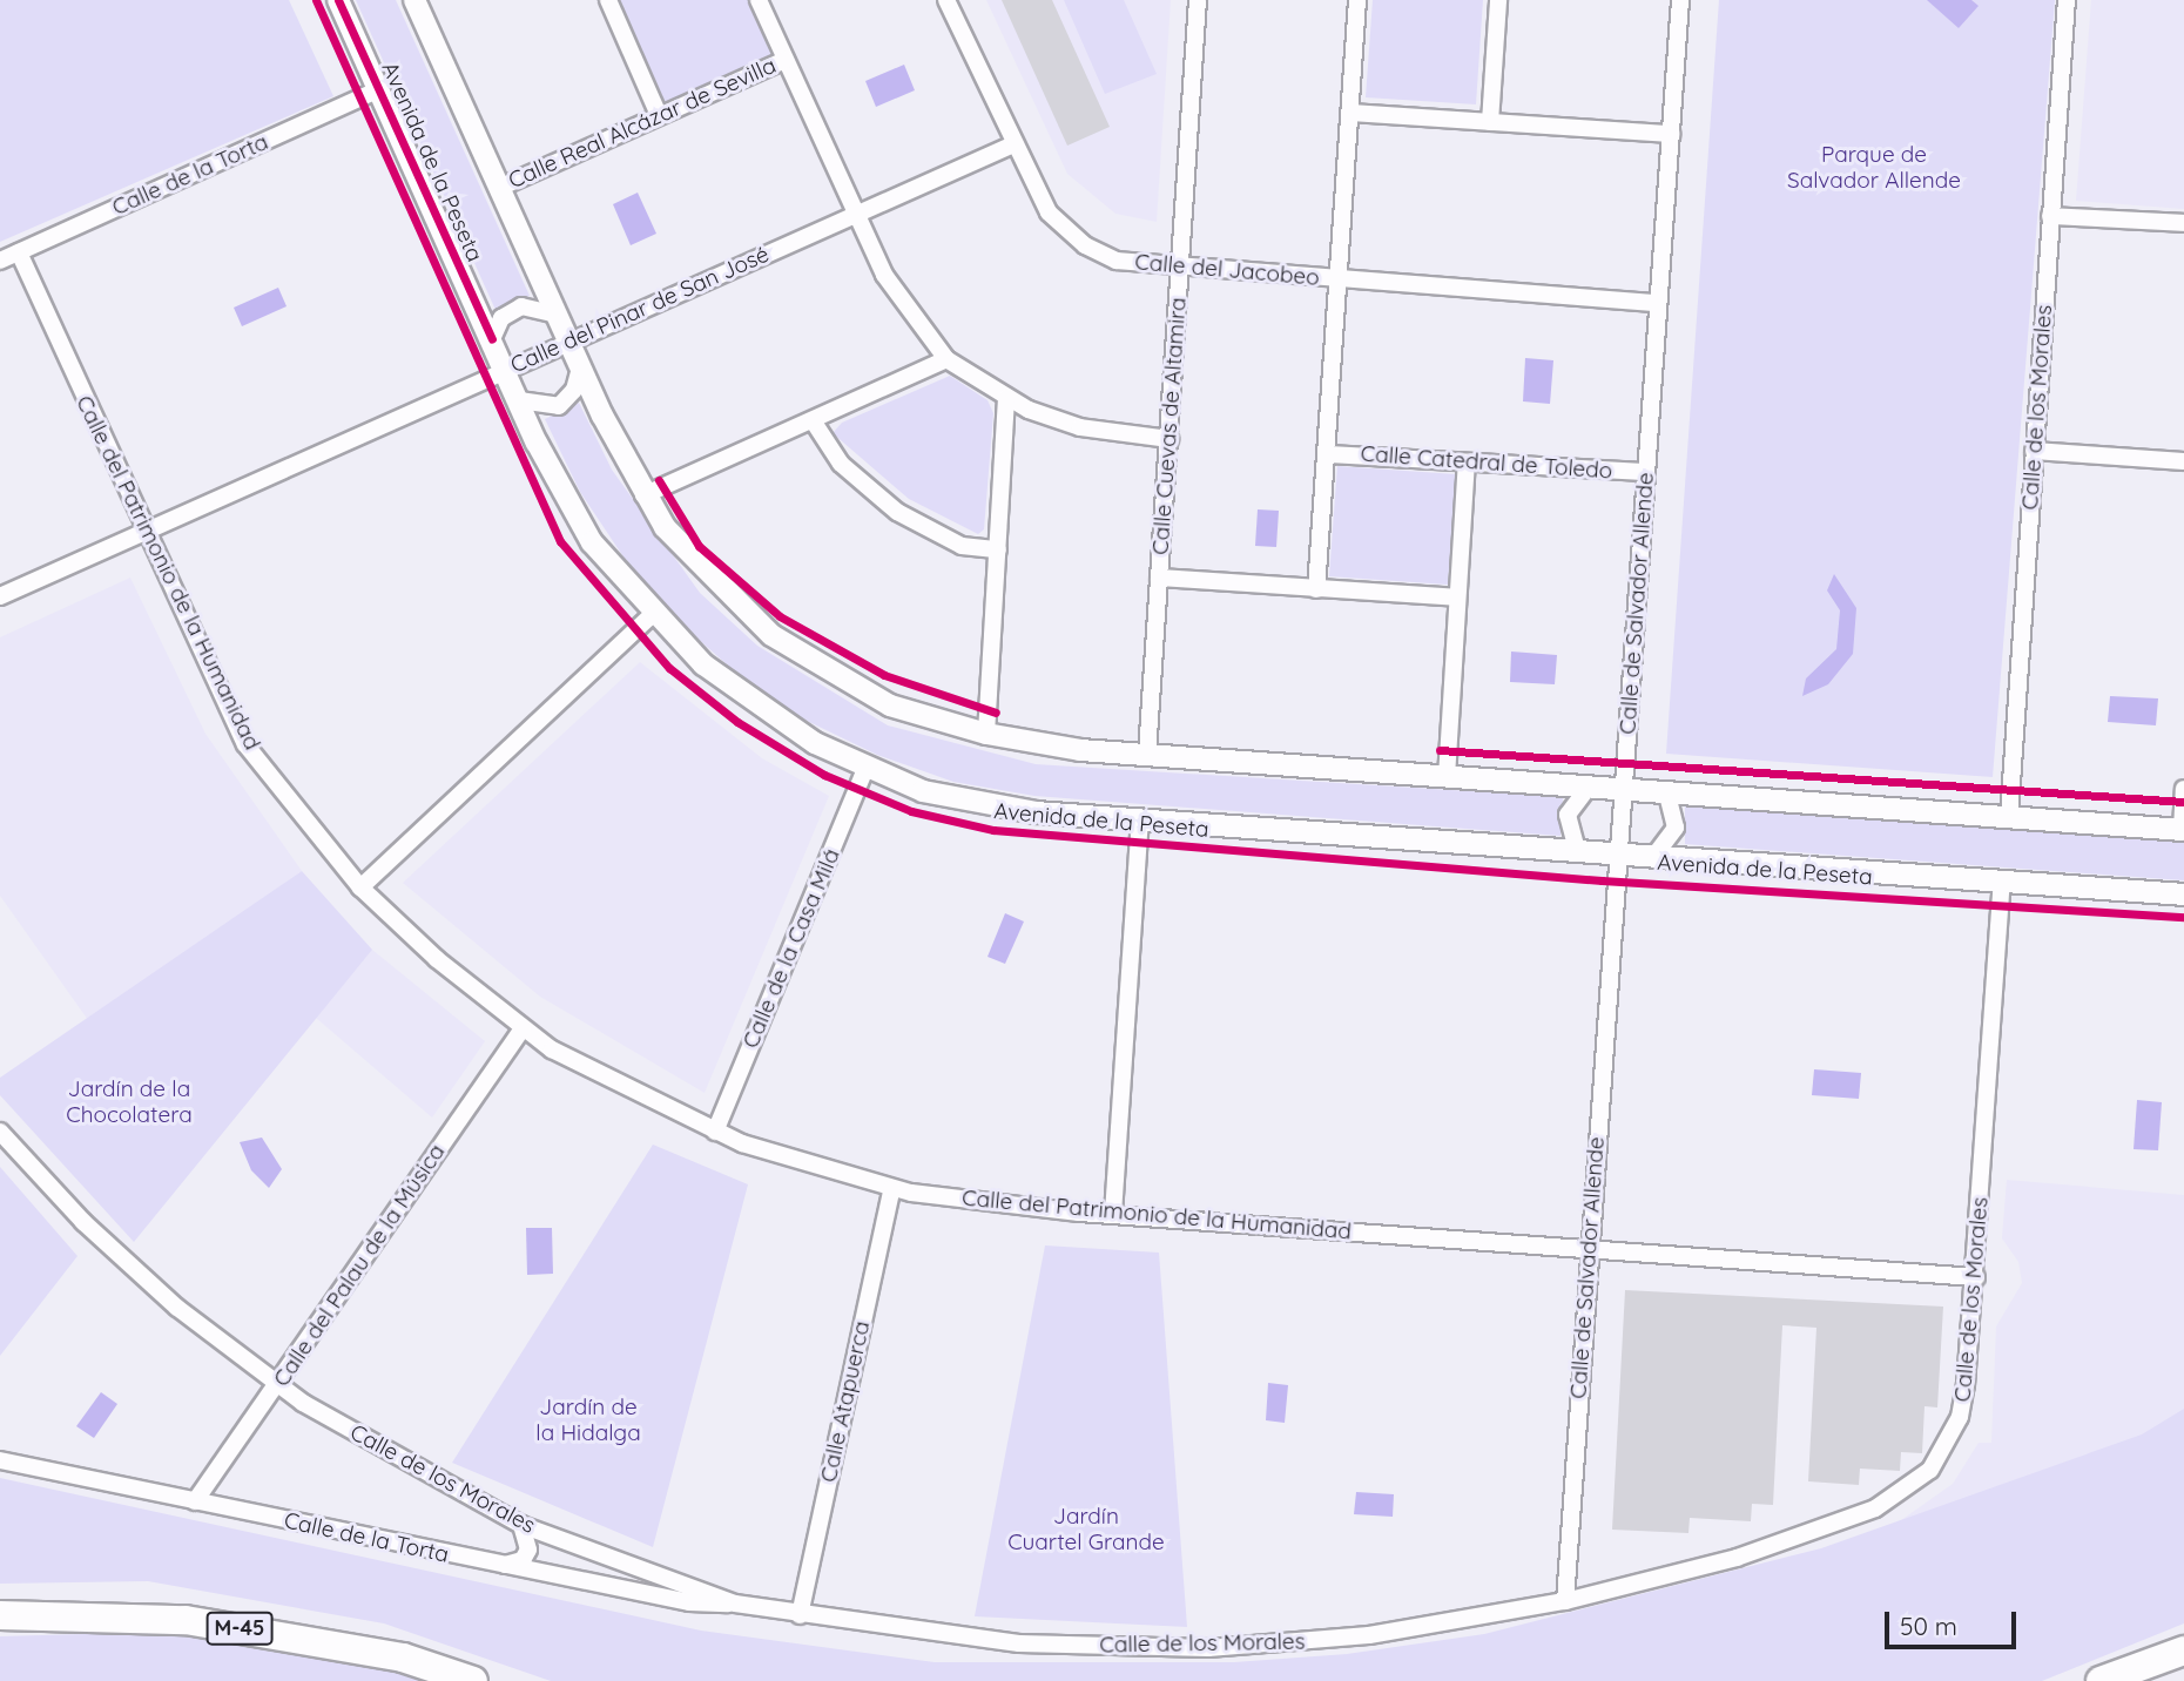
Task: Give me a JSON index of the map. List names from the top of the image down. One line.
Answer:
{"streets":{"highway":["M-45"],"street":["Calle Real Alcázar de Sevilla","Avenida de la Peseta","Calle de la Torta","Calle del Jacobeo","Calle del Pinar de San José","Calle de los Morales","Calle Cuevas de Altamira","Calle Catedral de Toledo","Calle del Patrimonio de la Humanidad","Calle de Salvador Allende","Calle de la Casa Milá","Calle del Palau de la Música","Calle Atapuerca"]},"crossings":[["Avenida de la Peseta","Calle de la Torta"],["Avenida de la Peseta","Calle del Pinar de San José"],["Avenida de la Peseta","Calle de los Morales"],["Avenida de la Peseta","Calle de Salvador Allende"],["Avenida de la Peseta","Calle de la Casa Milá"],["Calle de la Torta","Calle de los Morales"],["Calle de la Torta","Calle del Patrimonio de la Humanidad"],["Calle de la Torta","Calle del Palau de la Música"],["Calle del Jacobeo","Calle del Pinar de San José"],["Calle del Jacobeo","Calle Cuevas de Altamira"],["Calle del Jacobeo","Calle de Salvador Allende"],["Calle del Pinar de San José","Calle del Patrimonio de la Humanidad"],["Calle de los Morales","Calle del Patrimonio de la Humanidad"],["Calle de los Morales","Calle de Salvador Allende"],["Calle de los Morales","Calle del Palau de la Música"],["Calle de los Morales","Calle Atapuerca"],["Calle Catedral de Toledo","Calle de Salvador Allende"],["Calle del Patrimonio de la Humanidad","Calle de Salvador Allende"],["Calle del Patrimonio de la Humanidad","Calle de la Casa Milá"],["Calle del Patrimonio de la Humanidad","Calle del Palau de la Música"],["Calle del Patrimonio de la Humanidad","Calle Atapuerca"]],"parks":["Parque de Salvador Allende","Jardín de la Chocolatera","Jardín de la Hidalga","Jardín Cuartel Grande"],"scale_bar":"50 m"}
